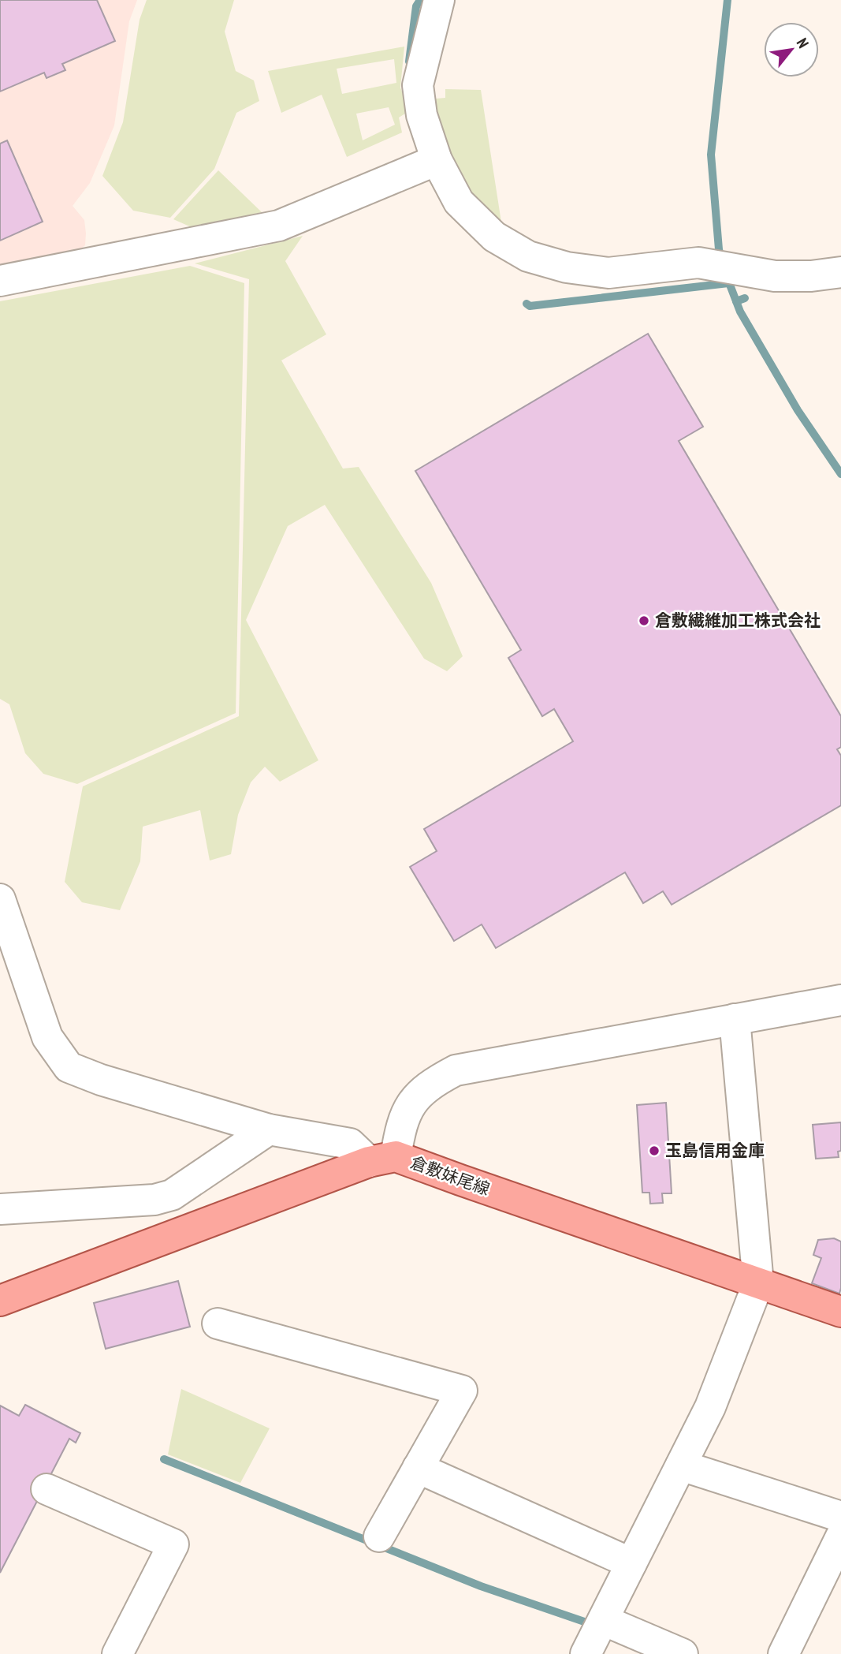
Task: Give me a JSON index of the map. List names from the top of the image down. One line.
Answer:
{"streets":{"main road":["倉敷妹尾線"]},"places":["倉敷繊維加工株式会社","玉島信用金庫"],"north":"top right"}
